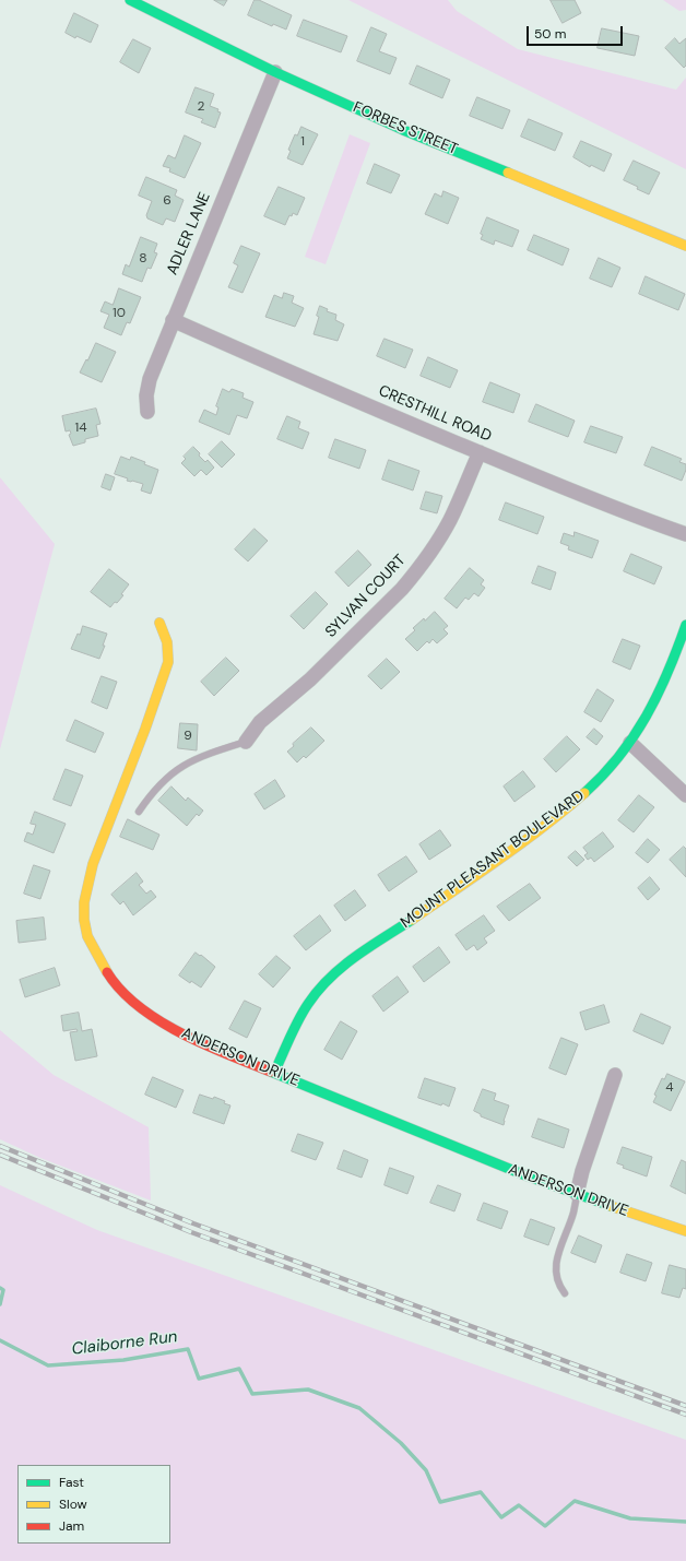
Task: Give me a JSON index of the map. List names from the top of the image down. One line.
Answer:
{"streets":{"street":["FORBES STREET","ADLER LANE","CRESTHILL ROAD","SYLVAN COURT","MOUNT PLEASANT BOULEVARD","ANDERSON DRIVE"]},"crossings":[["FORBES STREET","ADLER LANE"],["ADLER LANE","CRESTHILL ROAD"],["CRESTHILL ROAD","SYLVAN COURT"],["MOUNT PLEASANT BOULEVARD","ANDERSON DRIVE"]],"water":["Claiborne Run"],"house_numbers":["2","1","6","8","10","14","9","4"],"legend":["Fast","Slow","Jam"],"scale_bar":"50 m"}
